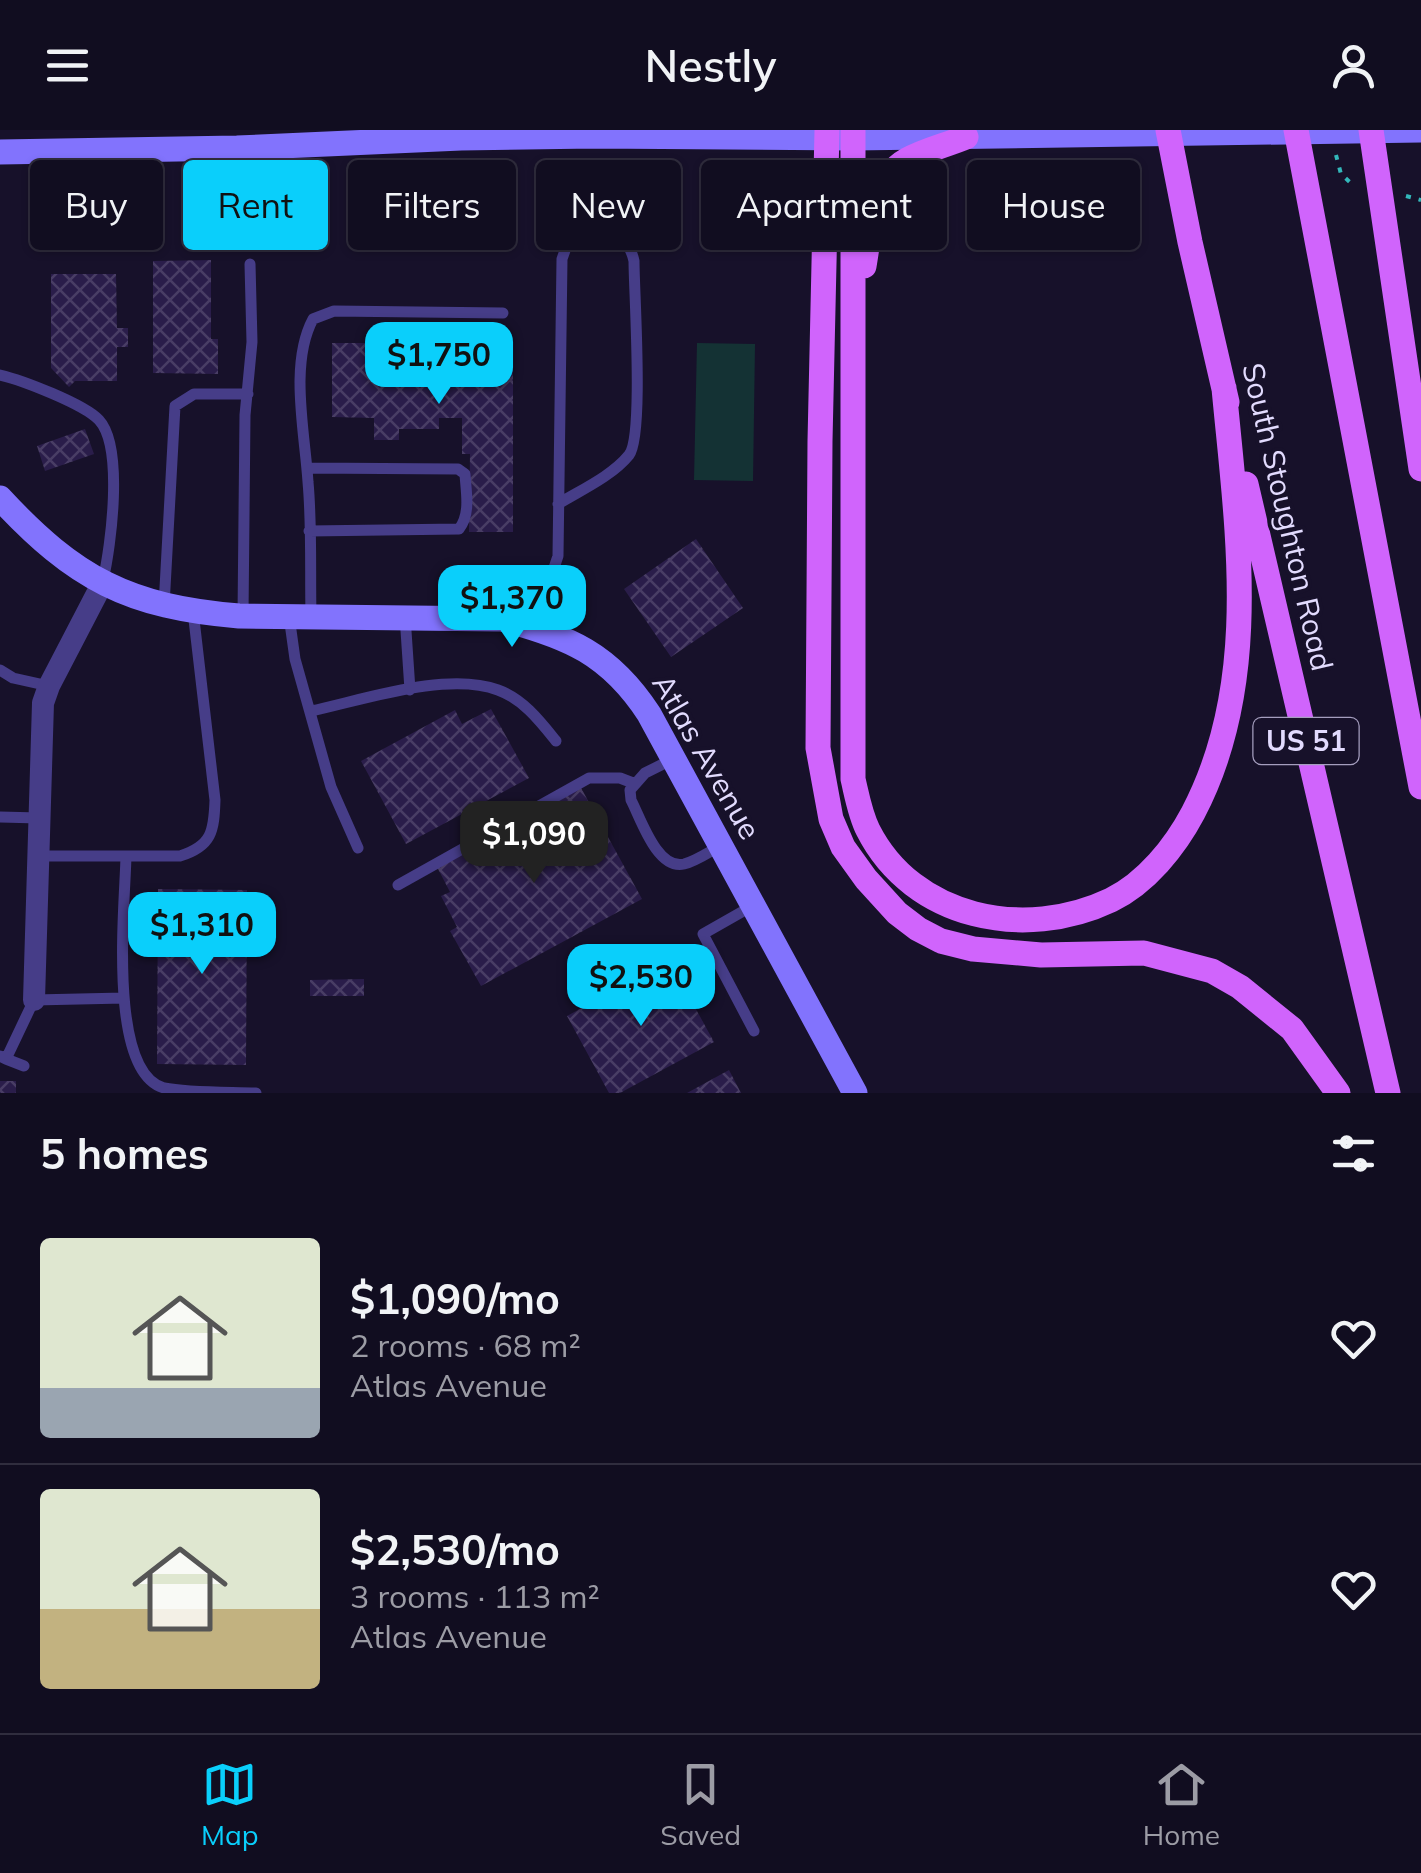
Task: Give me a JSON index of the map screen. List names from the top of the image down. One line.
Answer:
{"streets":{"main road":["South Stoughton Road","US 51","Atlas Avenue"]},"page":{"header":"Nestly","chip":["Buy","Rent","Filters","New","Apartment","House"],"price":["$1,750","$1,370","$1,090","$1,310","$2,530"],"heading":"5 homes","list":[{"name":"$1,090/mo","note":"2 rooms · 68 m² · Atlas Avenue"},{"name":"$2,530/mo","note":"3 rooms · 113 m² · Atlas Avenue"}],"tabs":["Map","Saved","Home"]}}
